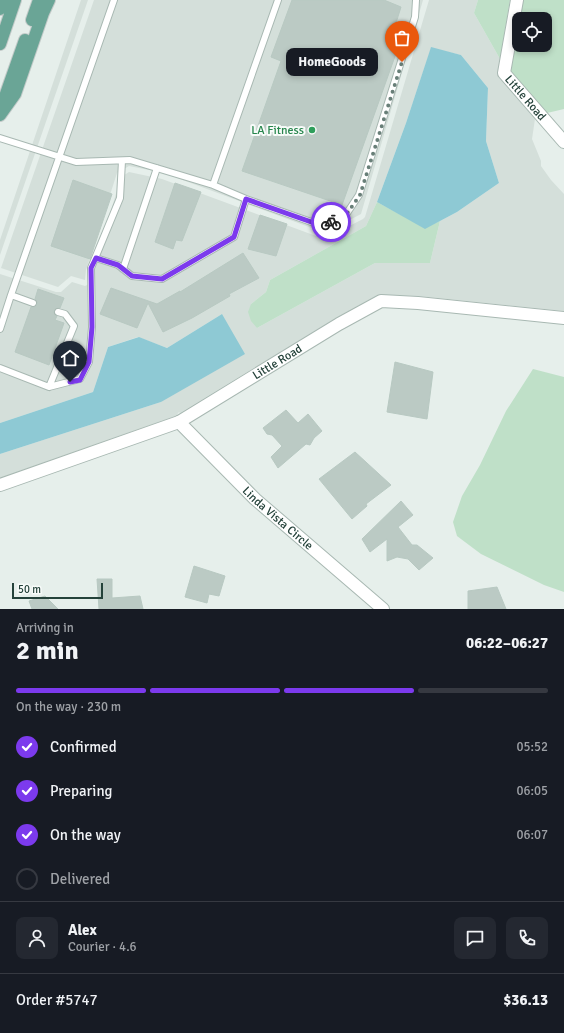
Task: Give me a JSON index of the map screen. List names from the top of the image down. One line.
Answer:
{"streets":{"street":["Little Road","Linda Vista Circle"]},"crossings":[["Little Road","Linda Vista Circle"]],"places":["HomeGoods","LA Fitness"],"scale_bar":"50 m","page":{"bubble":"HomeGoods","scale":"50 m","heading":["2 min","Arriving in","06:22–06:27"],"panel":["Alex","Courier · 4.6","Order #5747","$36.13"],"bar":"On the way · 230 m","list":[["Confirmed","05:52"],["Preparing","06:05"],["On the way","06:07"],"Delivered"]}}
